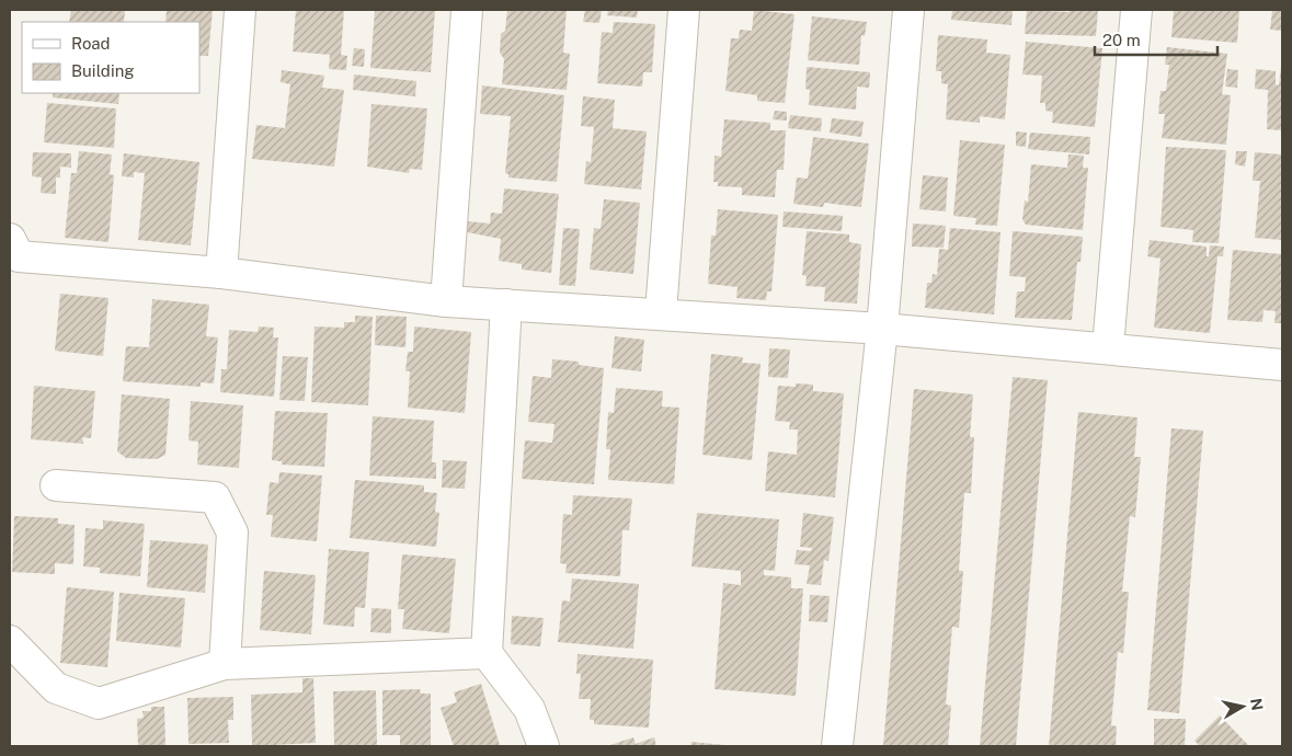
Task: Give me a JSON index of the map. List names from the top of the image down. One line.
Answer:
{"legend":["Road","Building"],"scale_bar":"20 m","north":"right"}
